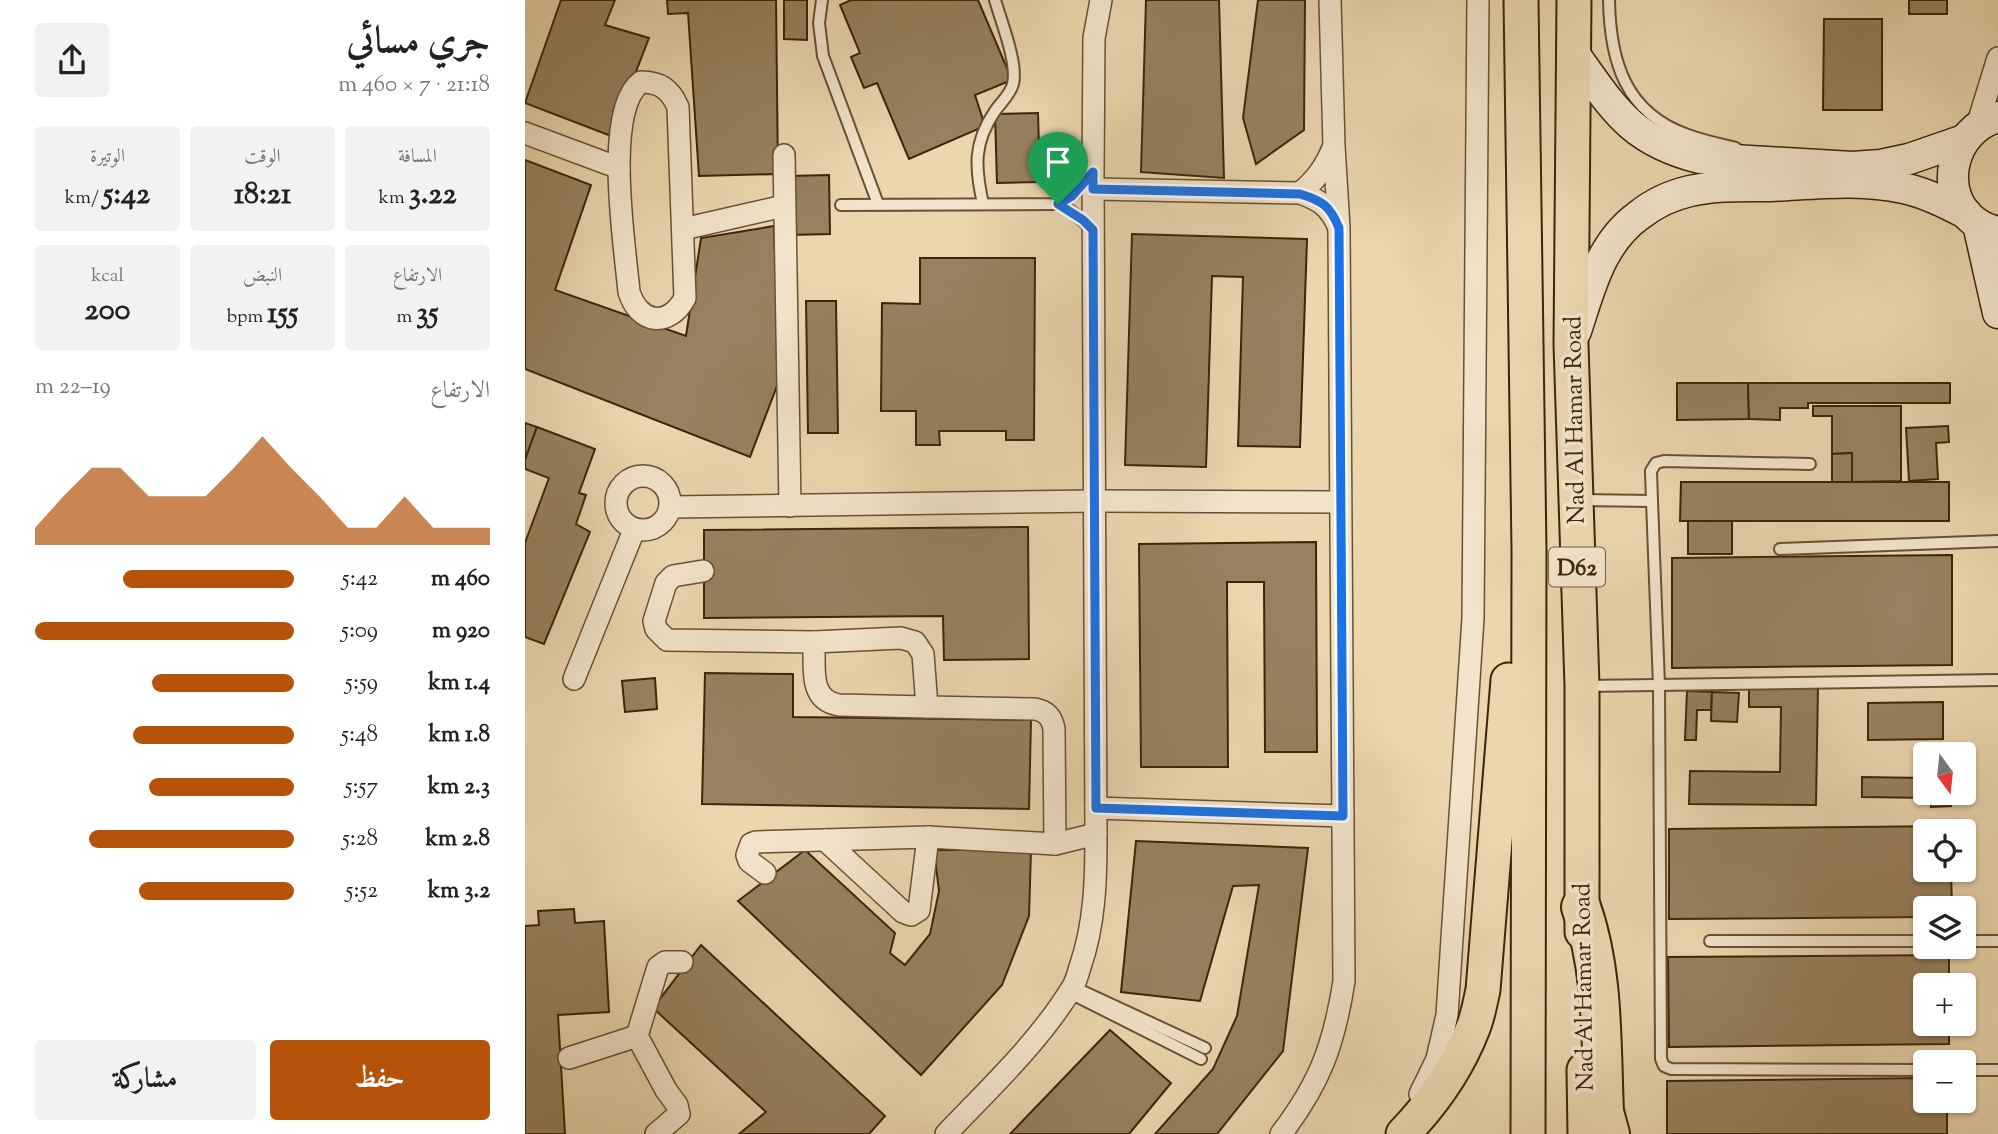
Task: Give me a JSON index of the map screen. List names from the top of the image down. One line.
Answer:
{"streets":{"main road":["Nad Al Hamar Road","D62"]},"north":"bottom","page":{"heading":["جري مسائي","21:18 · 7 × 460 m"],"stats":[["المسافة","3.22 km"],["الوقت","18:21"],["الوتيرة","5:42 /km"],["الارتفاع","35 m"],["النبض","155 bpm"],["kcal","200"]],"chart":["الارتفاع","19–22 m"],"list":[{"name":"460 m","note":"5:42"},{"name":"920 m","note":"5:09"},{"name":"1.4 km","note":"5:59"},{"name":"1.8 km","note":"5:48"},{"name":"2.3 km","note":"5:57"},{"name":"2.8 km","note":"5:28"},{"name":"3.2 km","note":"5:52"}],"map_buttons":["+","−"],"buttons":["حفظ","مشاركة"]}}
